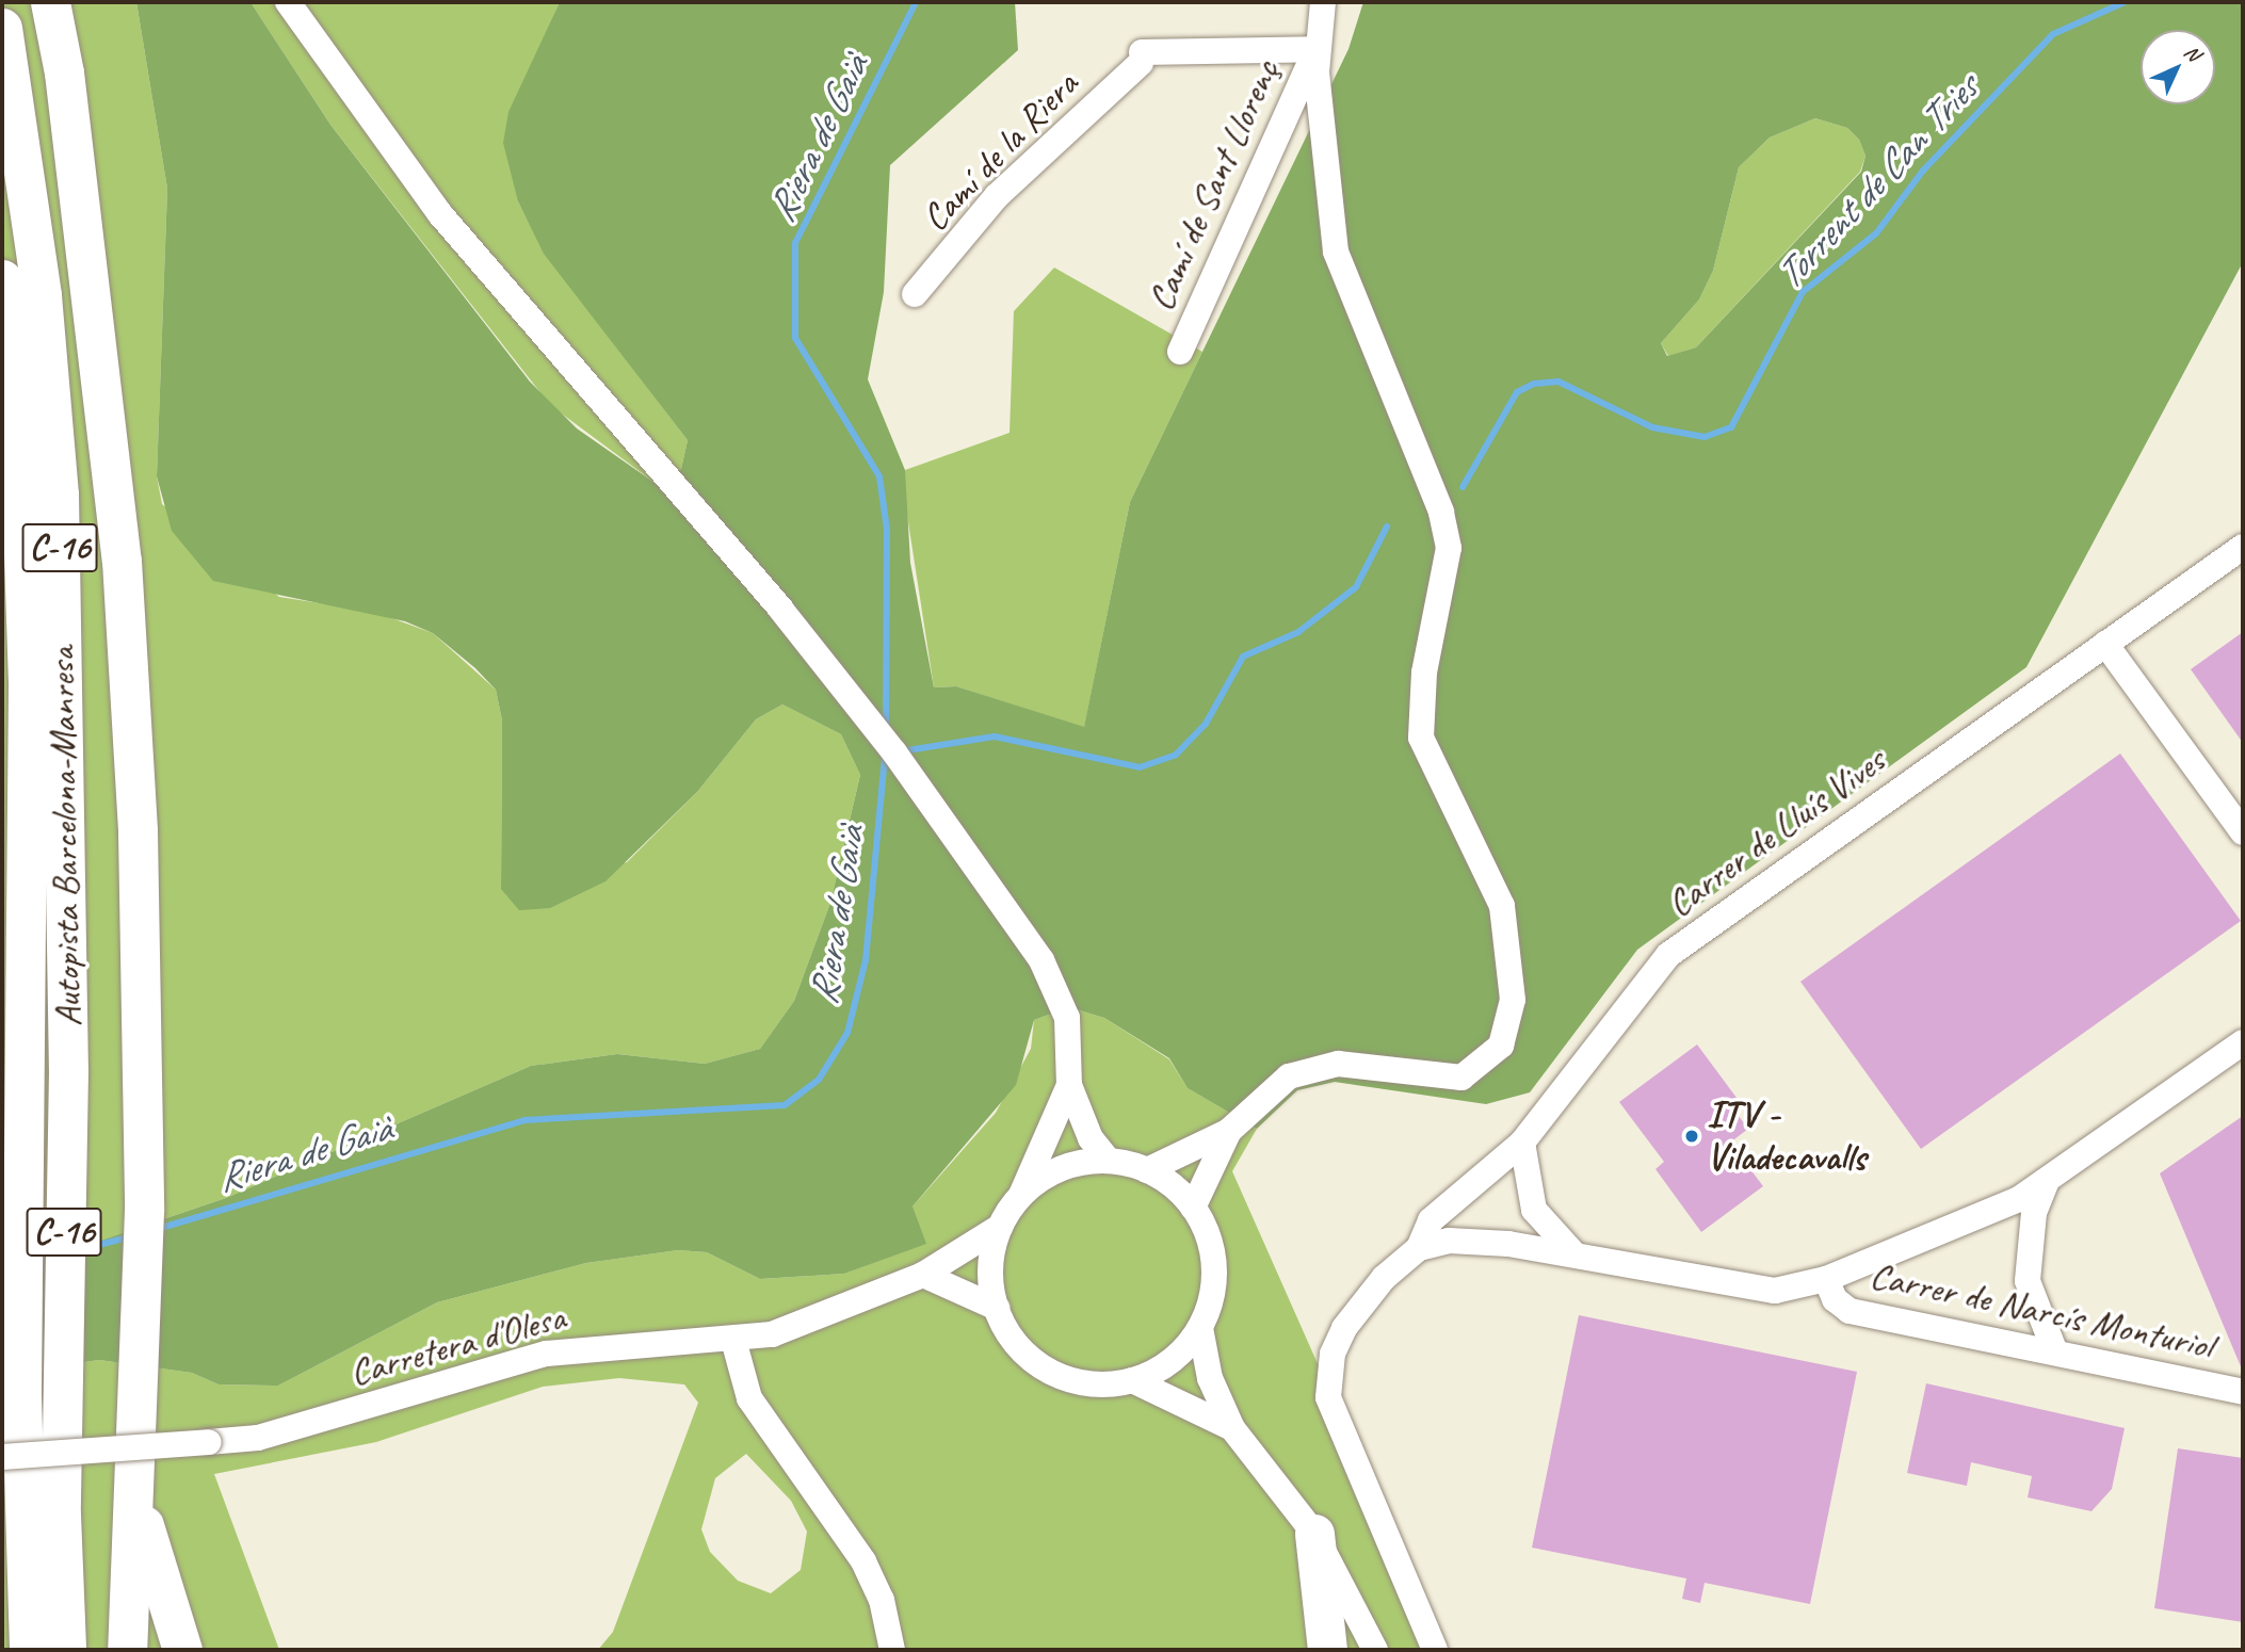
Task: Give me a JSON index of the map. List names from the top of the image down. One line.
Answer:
{"streets":{"highway":["C-16","Autopista Barcelona-Manresa"],"street":["Camí de la Riera","Camí de Sant Llorenç","Carrer de Lluís Vives","Carrer de Narcís Monturiol","Carretera d'Olesa"]},"crossings":[["Camí de la Riera","Camí de Sant Llorenç"],["Carrer de Lluís Vives","Carrer de Narcís Monturiol"]],"water":["Riera de Gaià","Torrent de Can Tries"],"places":["ITV - Viladecavalls"],"north":"top right"}
